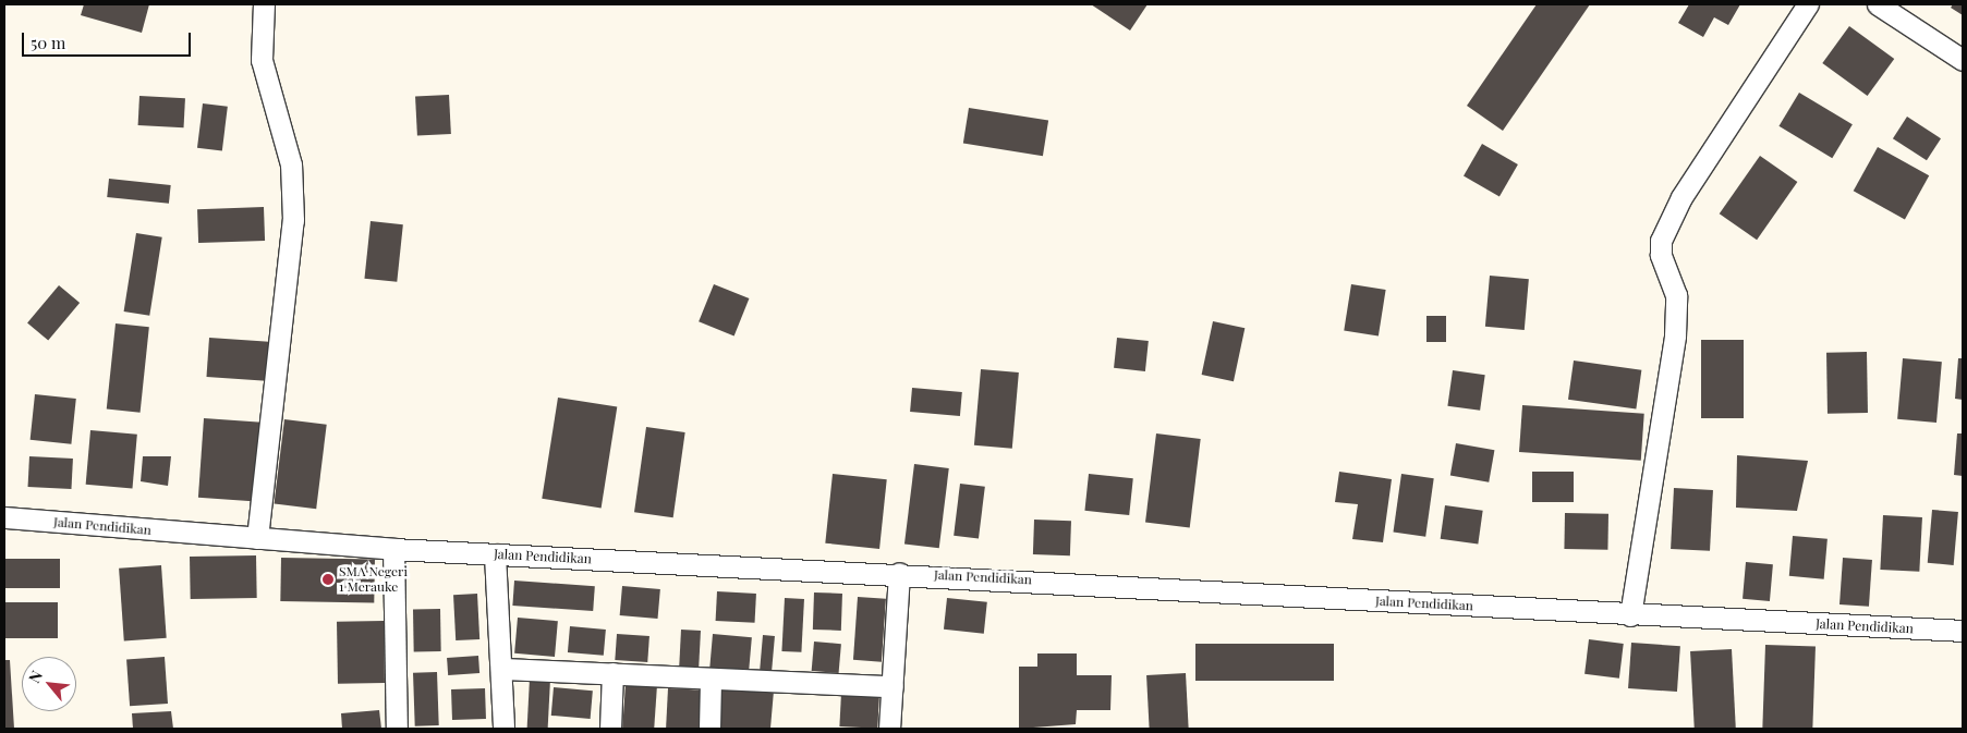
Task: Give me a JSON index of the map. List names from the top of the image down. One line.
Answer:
{"streets":{"street":["Jalan Pendidikan"]},"places":["SMA Negeri 1 Merauke"],"scale_bar":"50 m","north":"top left"}
